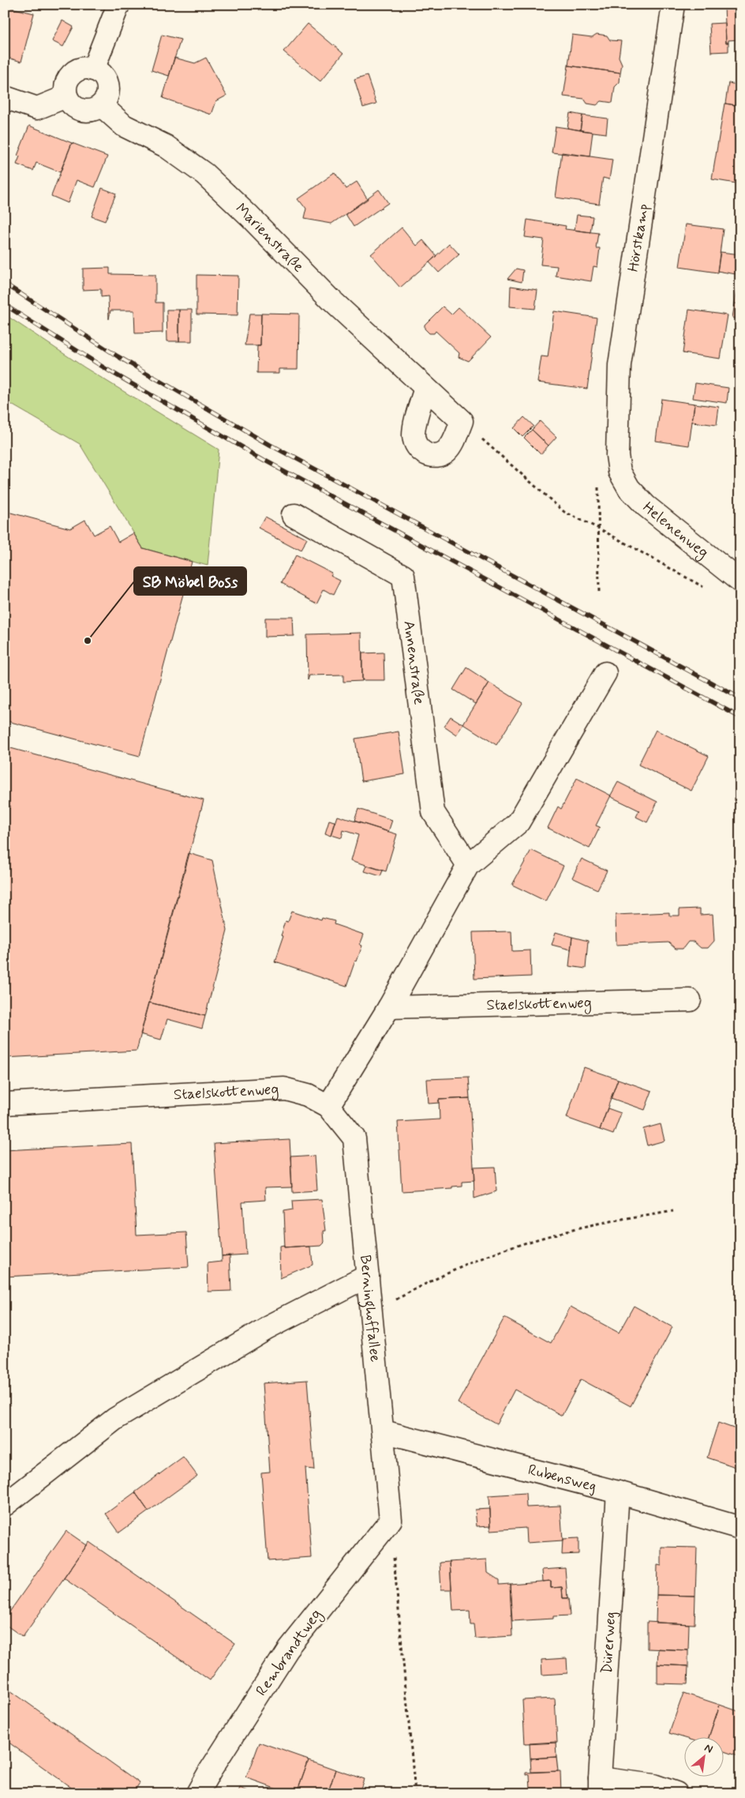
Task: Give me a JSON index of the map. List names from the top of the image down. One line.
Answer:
{"streets":{"street":["Marienstraße","Hörstkamp","Helenenweg","Annenstraße","Staelskottenweg","Berninghoffallee","Rubensweg","Dürerweg","Rembrandtweg"]},"crossings":[["Hörstkamp","Helenenweg"],["Staelskottenweg","Berninghoffallee"],["Berninghoffallee","Rubensweg"],["Berninghoffallee","Rembrandtweg"],["Rubensweg","Dürerweg"]],"places":["SB Möbel Boss"],"north":"top right"}
